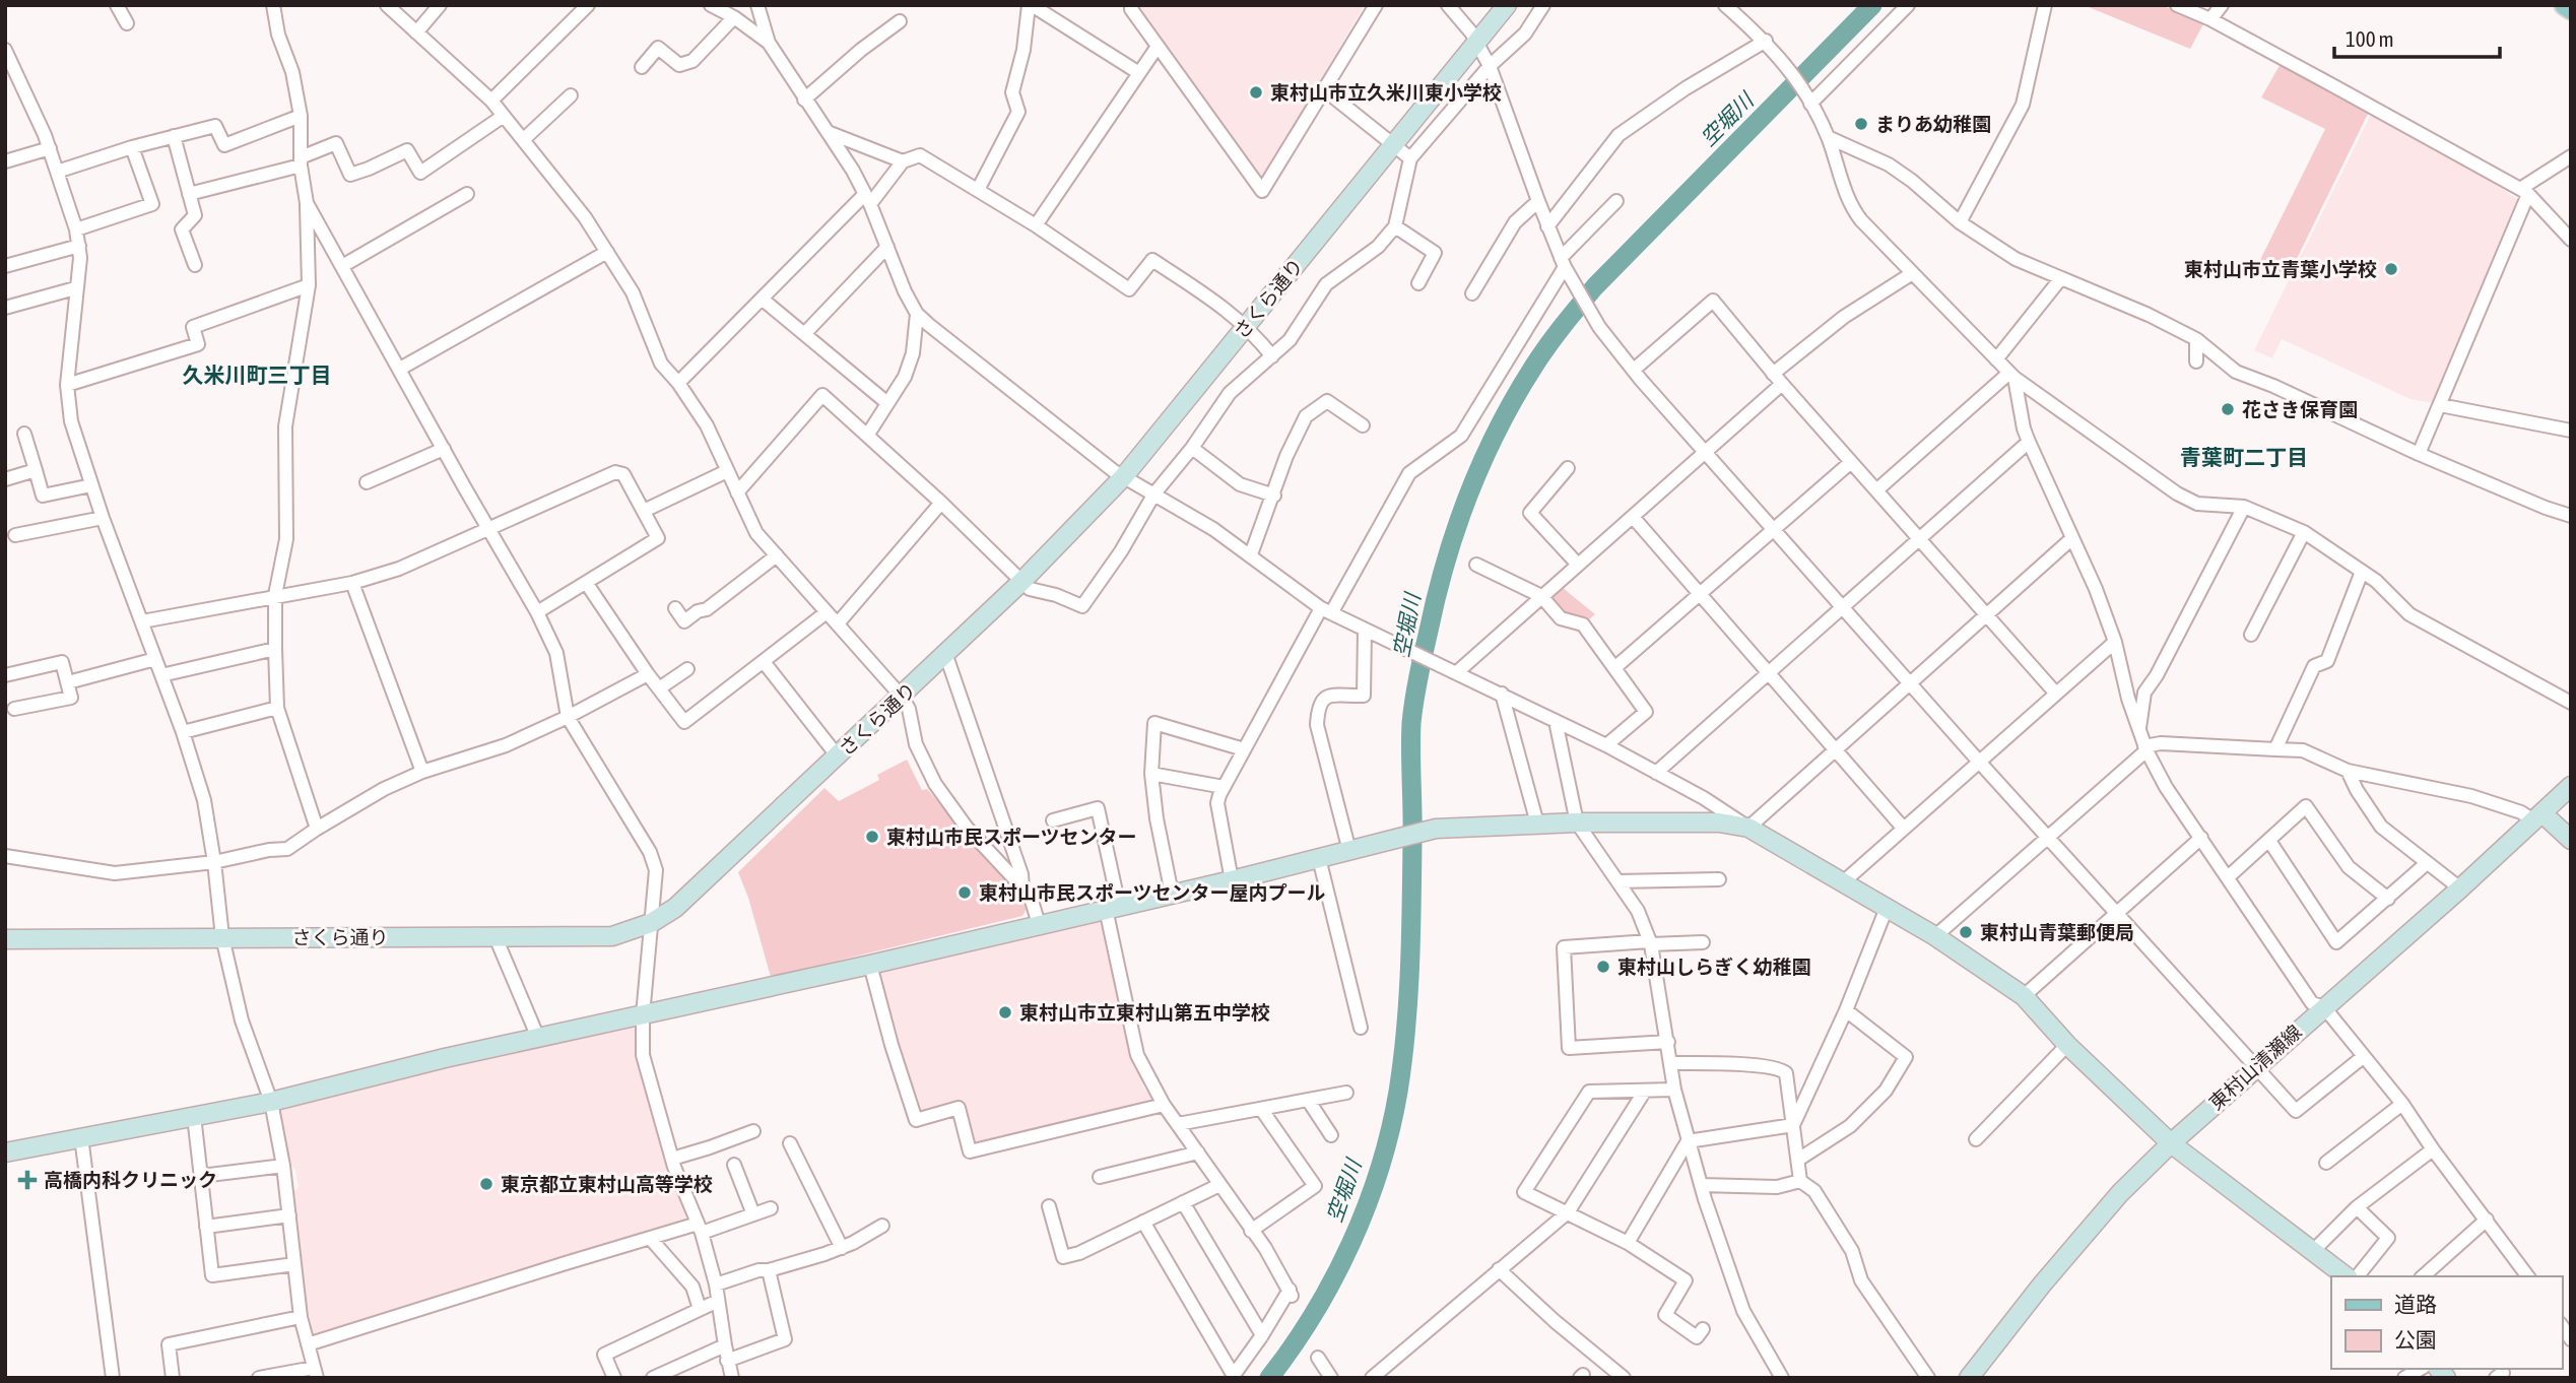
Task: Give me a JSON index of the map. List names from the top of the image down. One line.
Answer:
{"streets":{"street":["さくら通り","東村山清瀬線"]},"districts":["久米川町三丁目","青葉町二丁目"],"water":["空堀川"],"places":{"other":["東村山市立久米川東小学校","まりあ幼稚園","東村山市立青葉小学校","花さき保育園","東村山市民スポーツセンター","東村山市民スポーツセンター屋内プール","東村山青葉郵便局","東村山しらぎく幼稚園","東村山市立東村山第五中学校","東京都立東村山高等学校"],"health":["高橋内科クリニック"]},"legend":["道路","公園"],"scale_bar":"100 m"}
